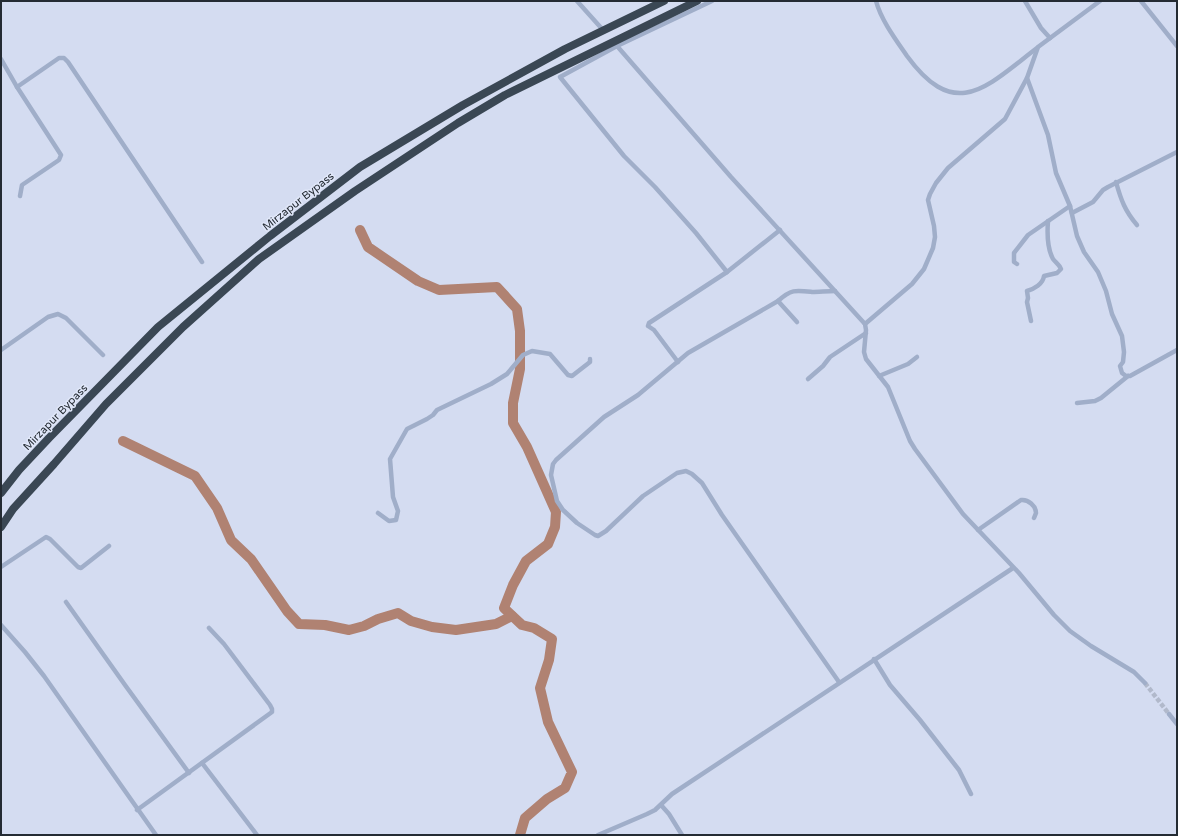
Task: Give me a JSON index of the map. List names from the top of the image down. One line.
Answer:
{"streets":{"highway":["Mirzapur Bypass"]}}
